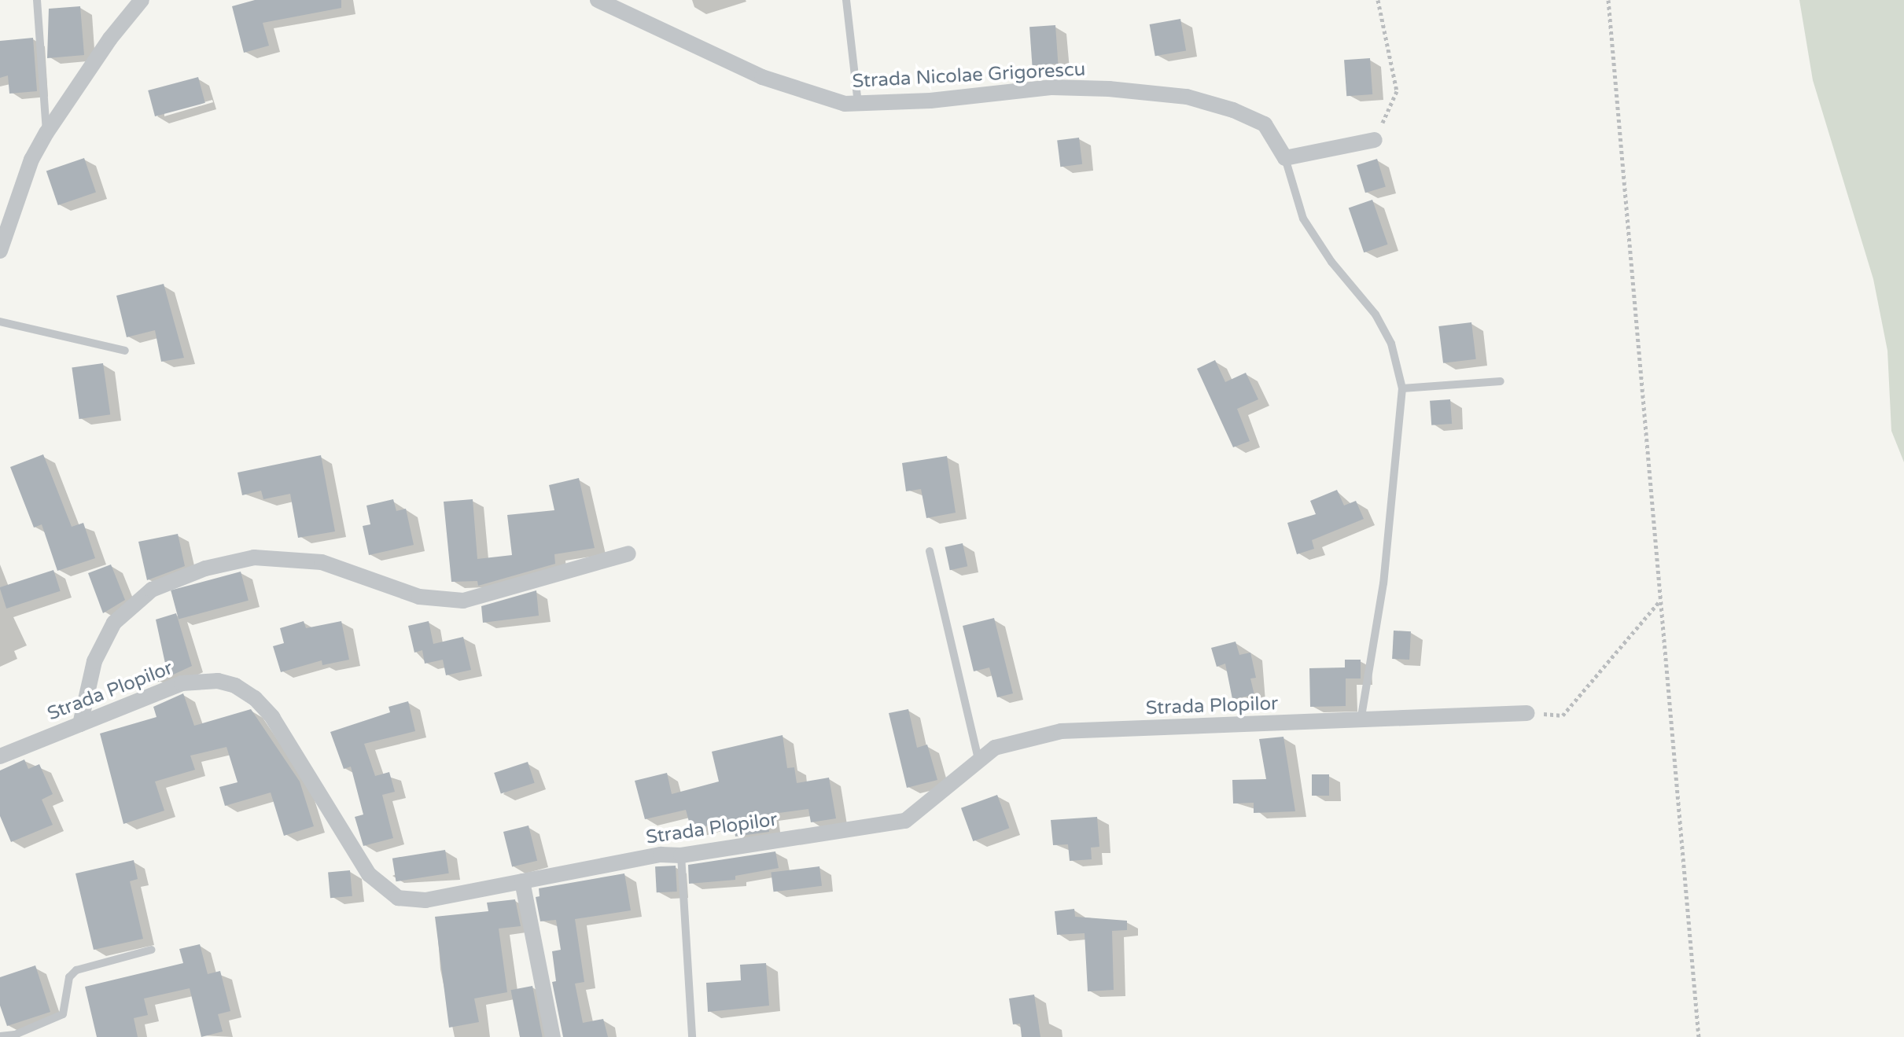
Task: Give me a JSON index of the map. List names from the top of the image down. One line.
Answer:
{"streets":{"street":["Strada Nicolae Grigorescu","Strada Plopilor"]}}
